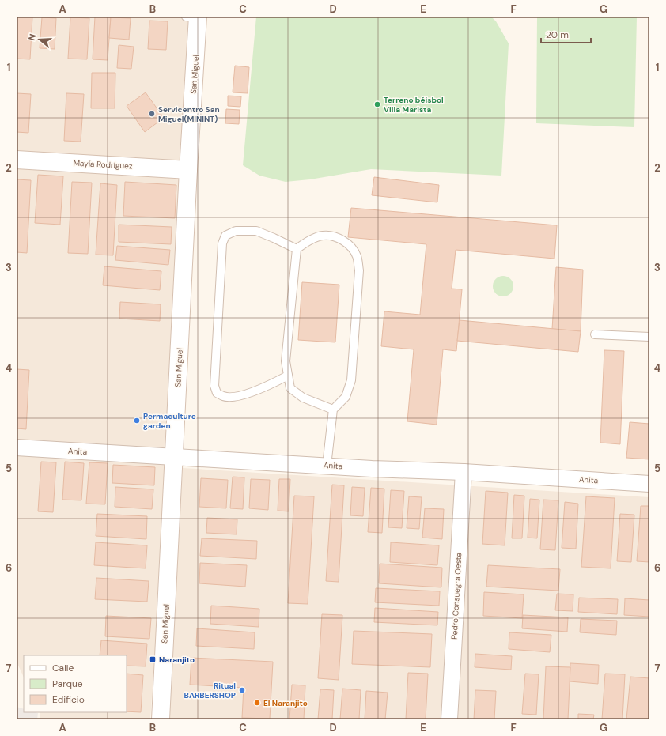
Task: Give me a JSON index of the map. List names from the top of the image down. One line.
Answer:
{"streets":{"main road":["San Miguel","Mayía Rodríguez"],"street":["Anita","Pedro Consuegra Oeste"]},"crossings":[["San Miguel","Mayía Rodríguez"],["San Miguel","Anita"],["Anita","Pedro Consuegra Oeste"]],"places":{"other":["Terreno béisbol Villa Marista","Servicentro San Miguel(MININT)","Permaculture garden","Ritual BARBERSHOP","El Naranjito"],"transit":["Naranjito"]},"legend":["Calle","Parque","Edificio"],"scale_bar":"20 m","north":"left","grid":{"columns":["A","B","C","D","E","F","G"],"rows":["1","2","3","4","5","6","7"]}}
